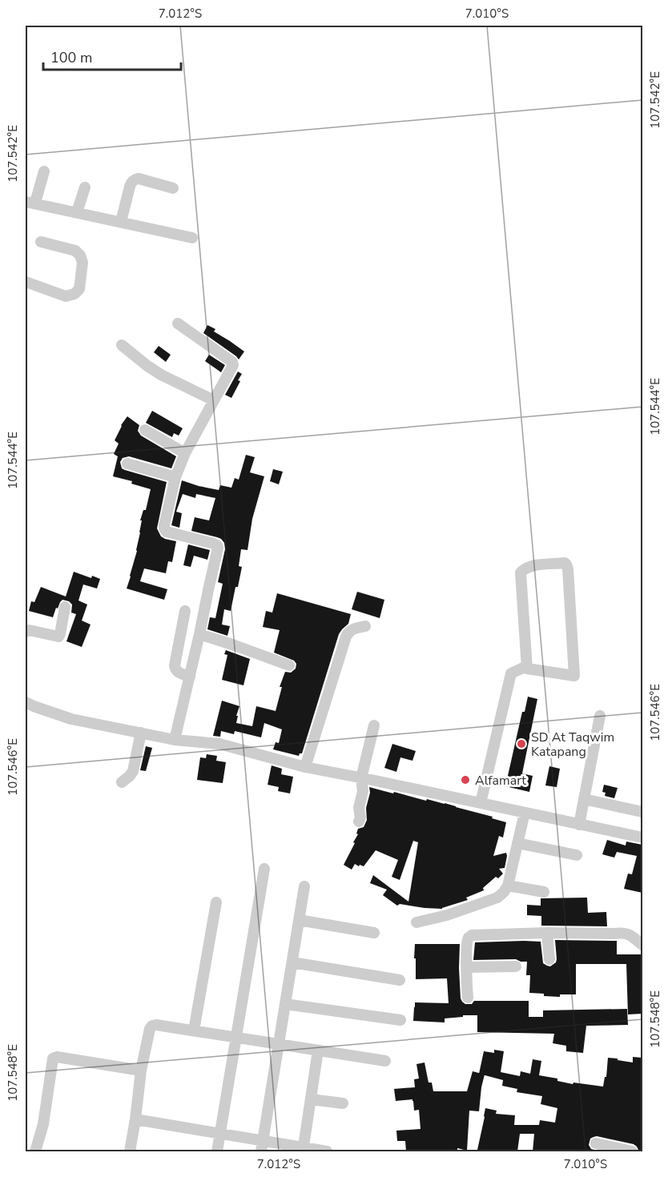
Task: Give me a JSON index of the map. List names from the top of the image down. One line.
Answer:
{"places":["SD At Taqwim Katapang","Alfamart"],"scale_bar":"100 m","coordinates":["7.012°S","7.010°S","107.542°E","107.544°E","107.546°E","107.548°E"]}
